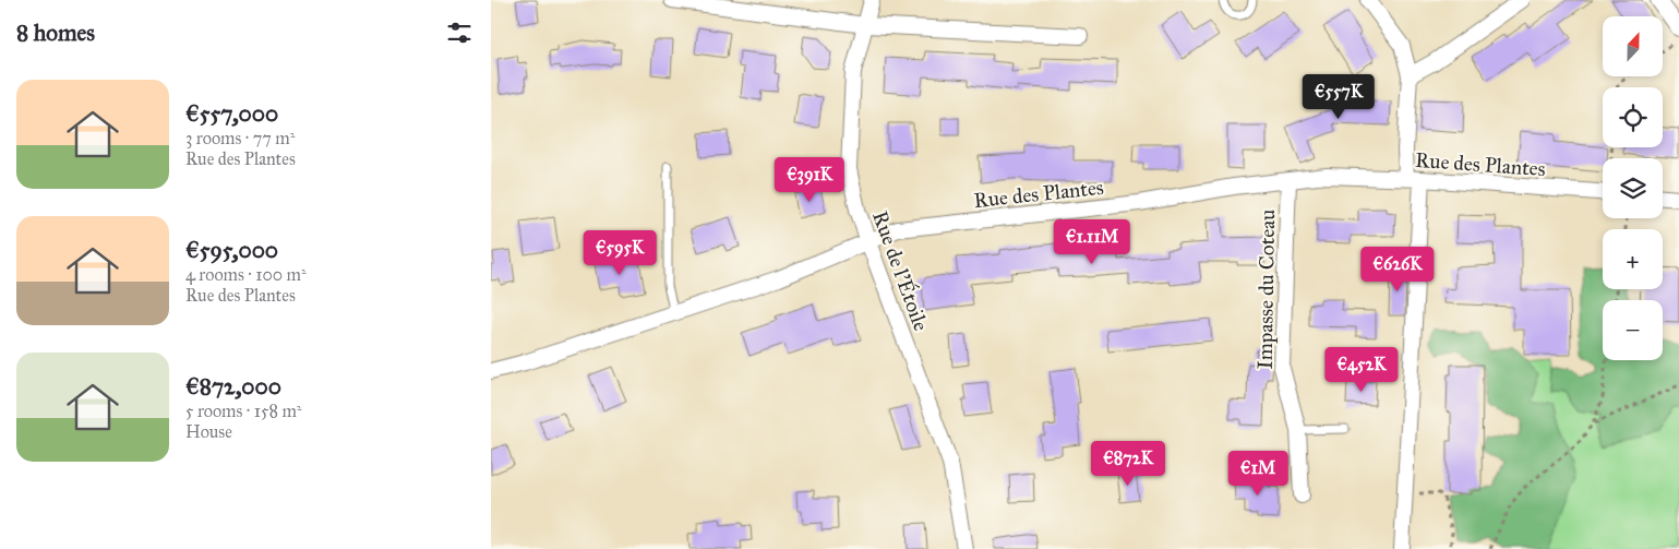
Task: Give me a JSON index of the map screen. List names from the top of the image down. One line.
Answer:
{"streets":{"street":["Rue des Plantes","Rue de l'Étoile","Impasse du Coteau"]},"crossings":[["Rue des Plantes","Rue de l'Étoile"],["Rue des Plantes","Impasse du Coteau"]],"north":"top","page":{"heading":"8 homes","map_buttons":["+","−"],"list":[{"name":"€557,000","note":"3 rooms · 77 m² · Rue des Plantes"},{"name":"€595,000","note":"4 rooms · 100 m² · Rue des Plantes"},{"name":"€872,000","note":"5 rooms · 158 m² · House"}],"price":["€557K","€391K","€1.11M","€595K","€626K","€452K","€872K","€1M"]}}
